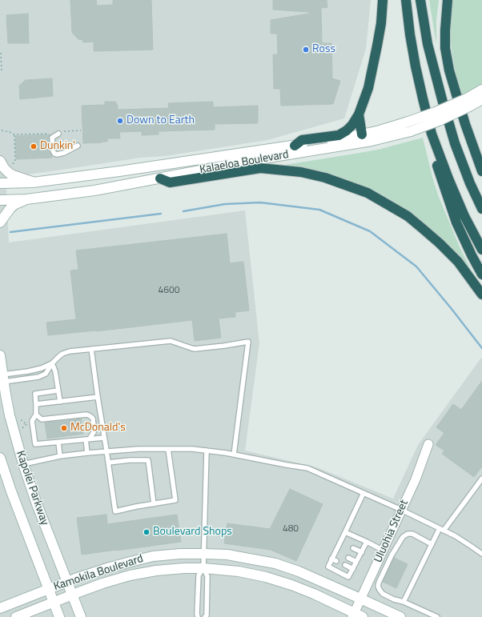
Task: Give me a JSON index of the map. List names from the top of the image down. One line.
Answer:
{"streets":{"main road":["Kalaeloa Boulevard","Kapolei Parkway","Kamokila Boulevard"],"street":["Uluohia Street"]},"crossings":[["Kapolei Parkway","Kamokila Boulevard"],["Uluohia Street","Kamokila Boulevard"]],"places":["Ross","Down to Earth","Dunkin'","McDonald's","Boulevard Shops"],"house_numbers":["4600","480"]}
